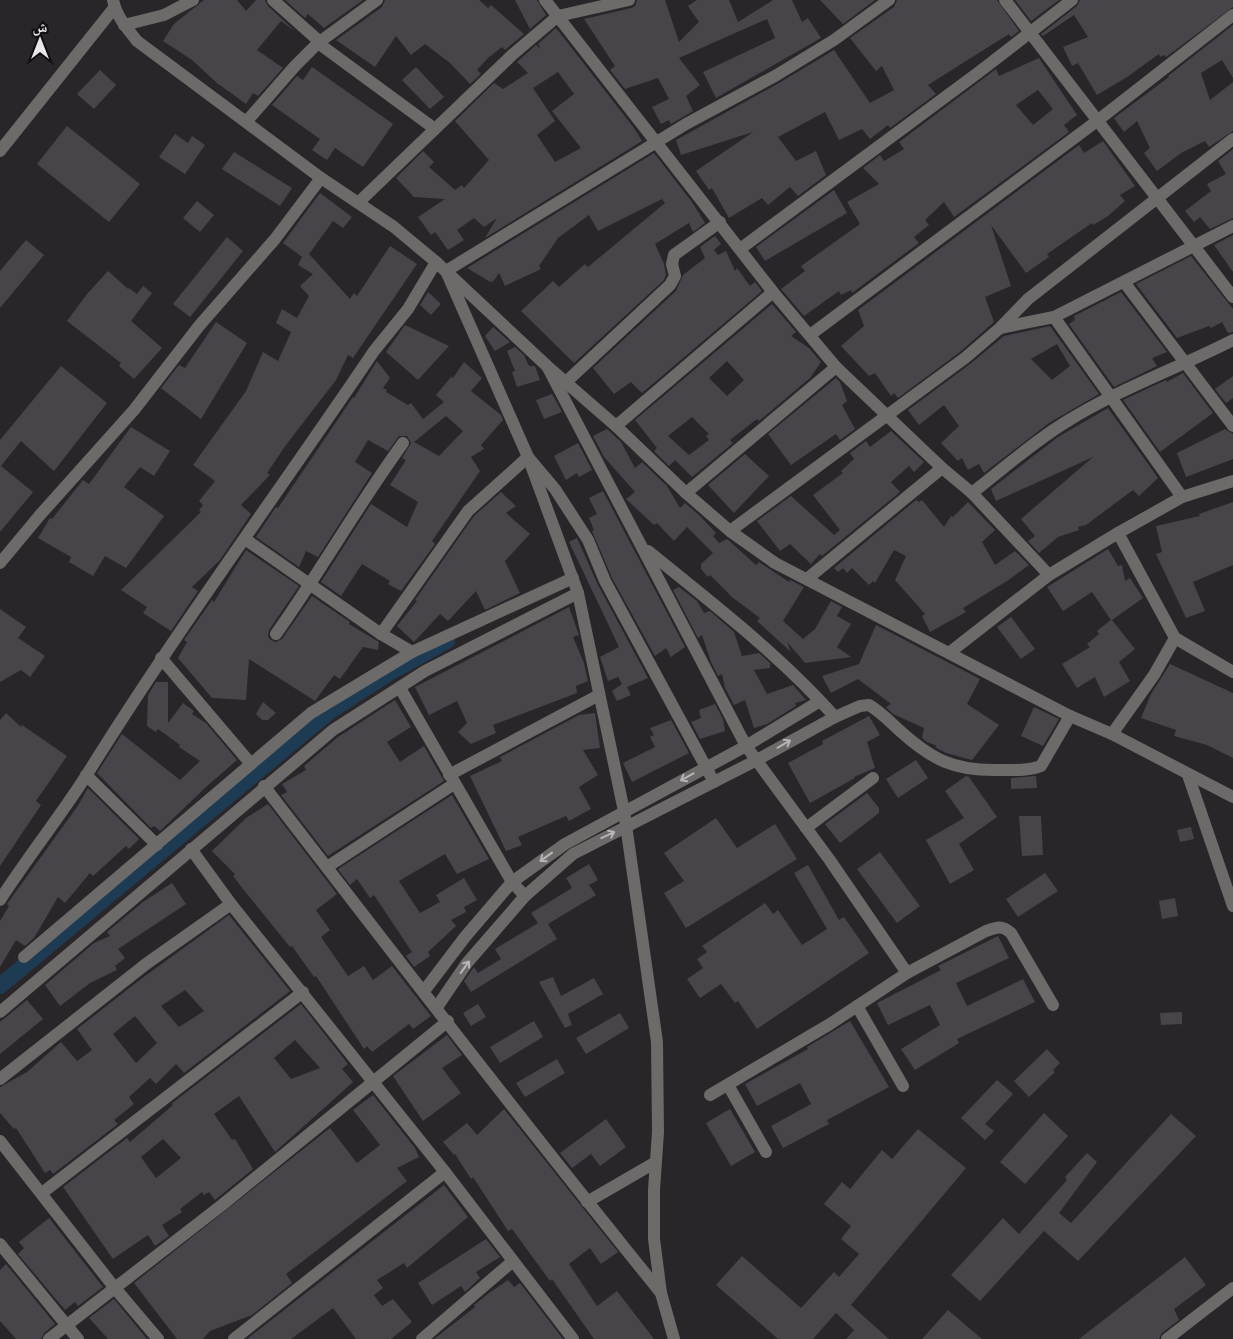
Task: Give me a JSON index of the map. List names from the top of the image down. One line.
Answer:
{"north":"top"}
